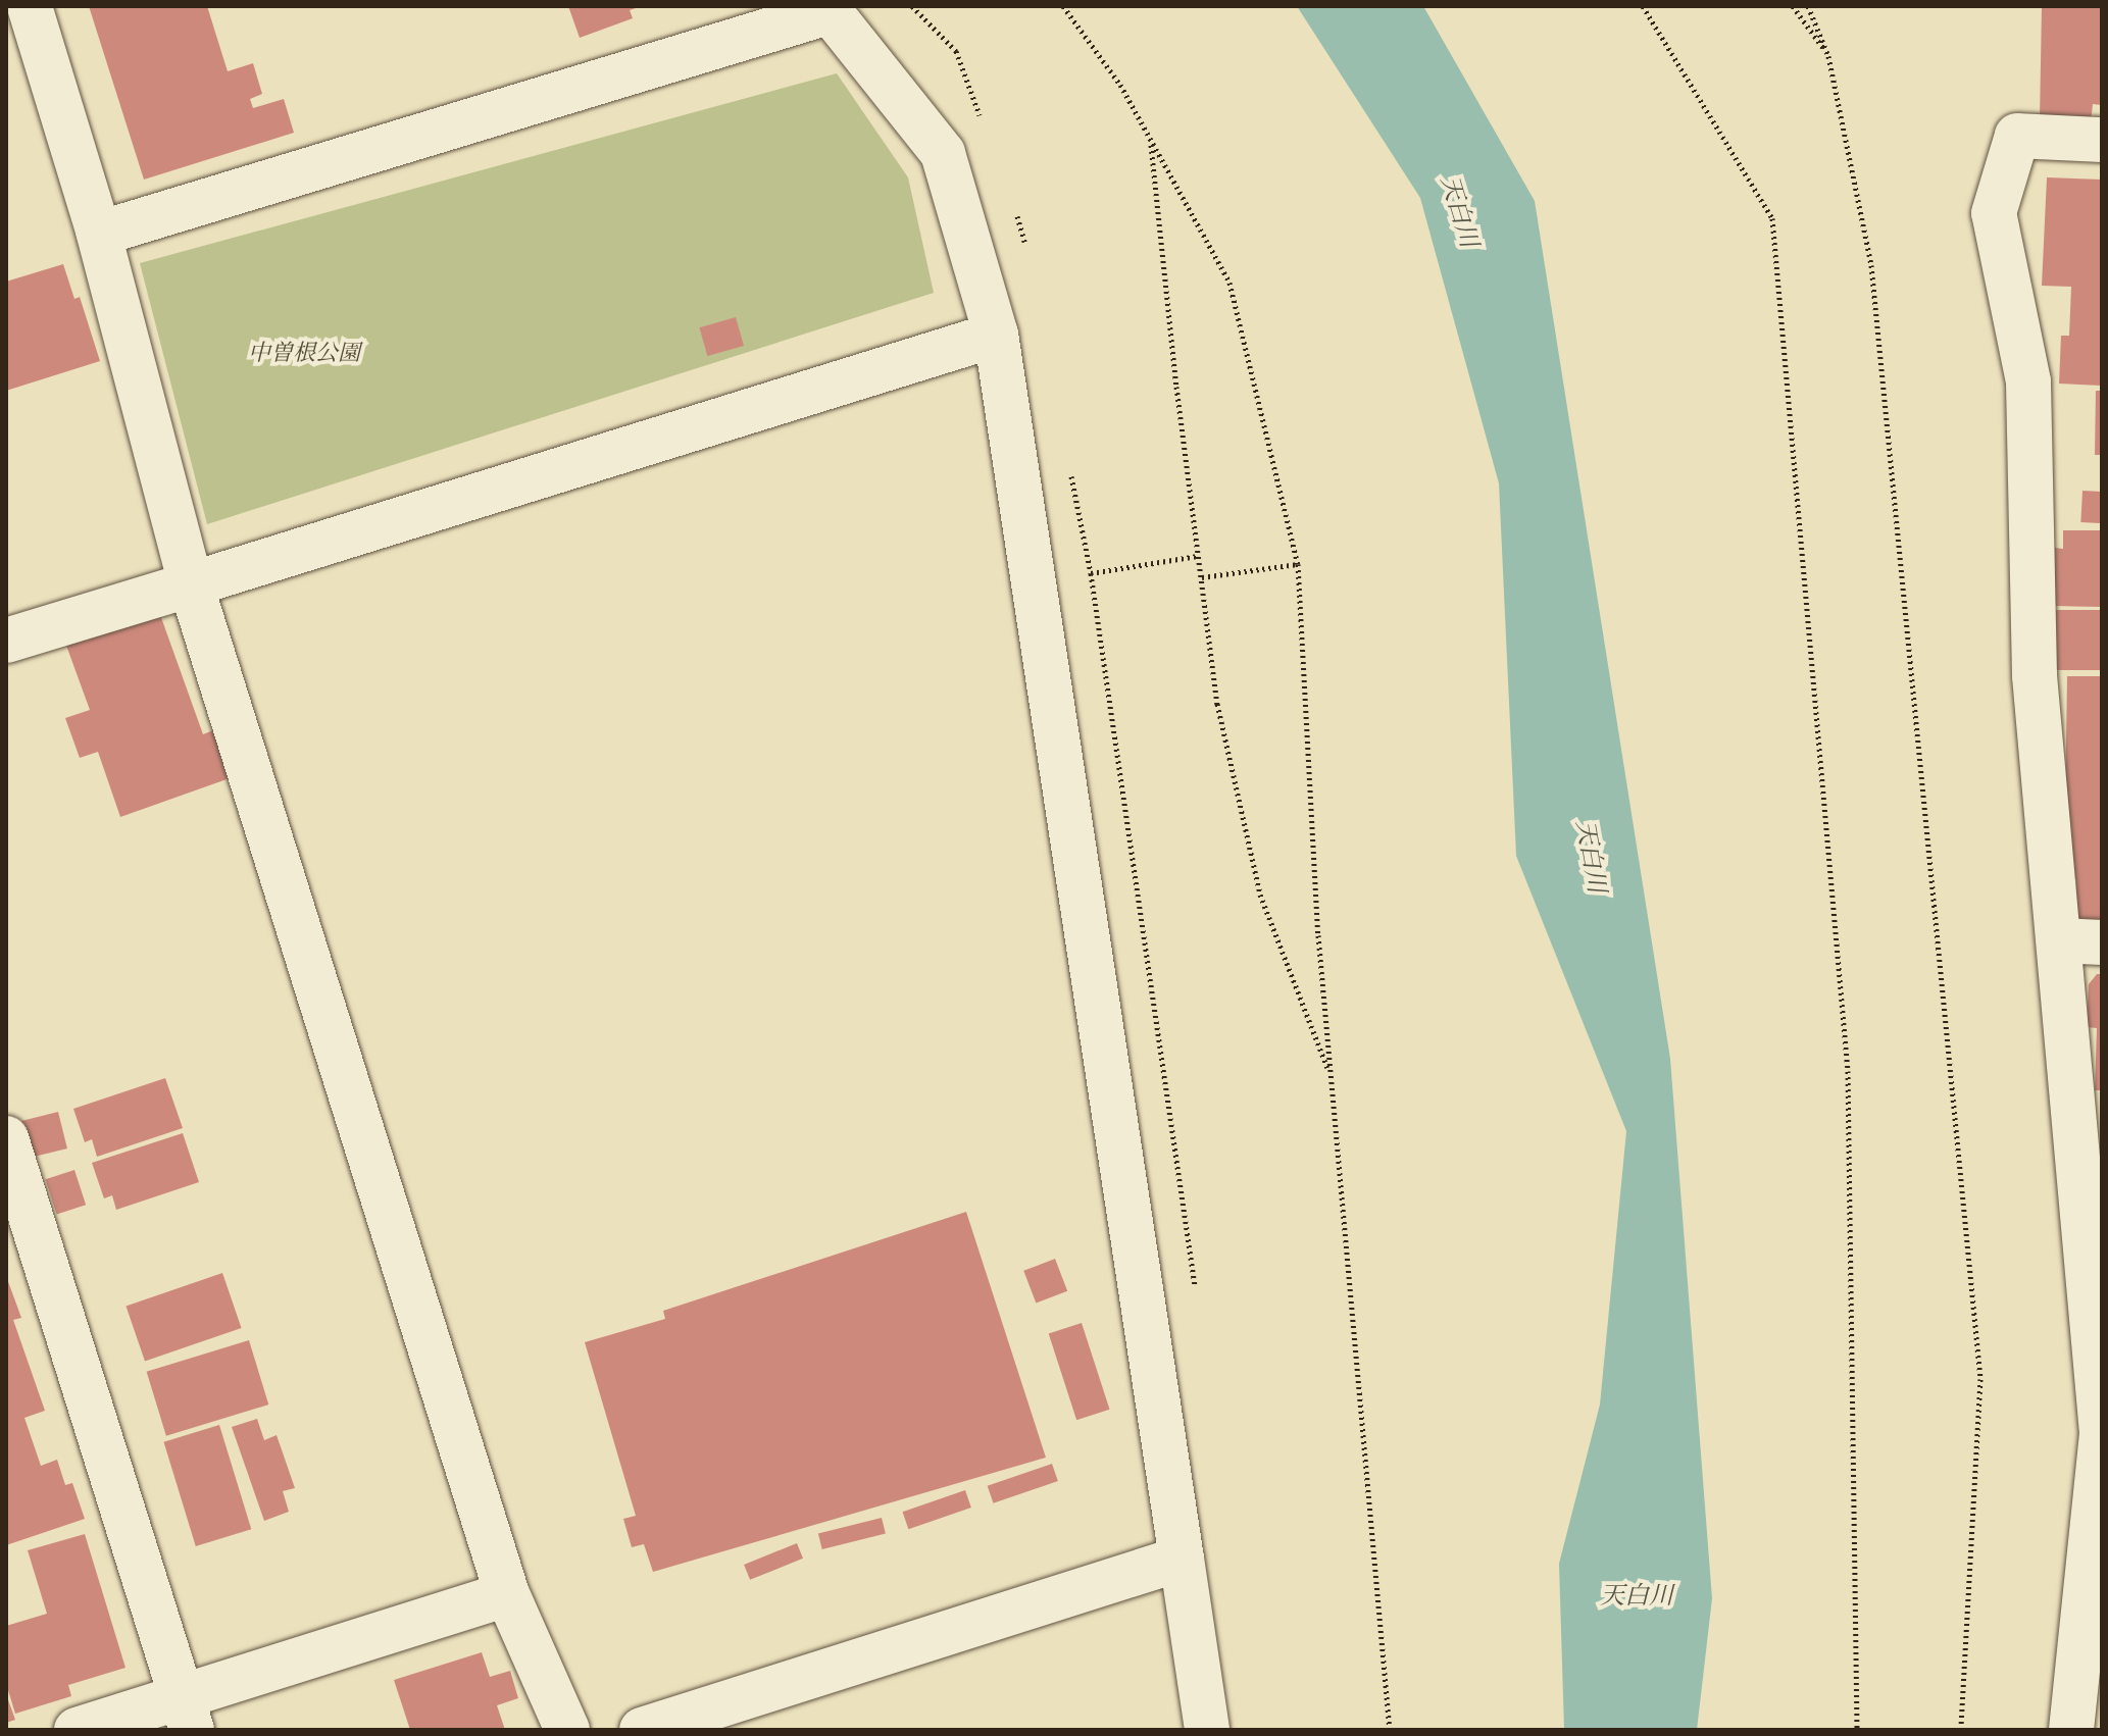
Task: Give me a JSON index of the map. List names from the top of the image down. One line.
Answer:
{"water":["天白川"],"parks":["中曽根公園"]}
